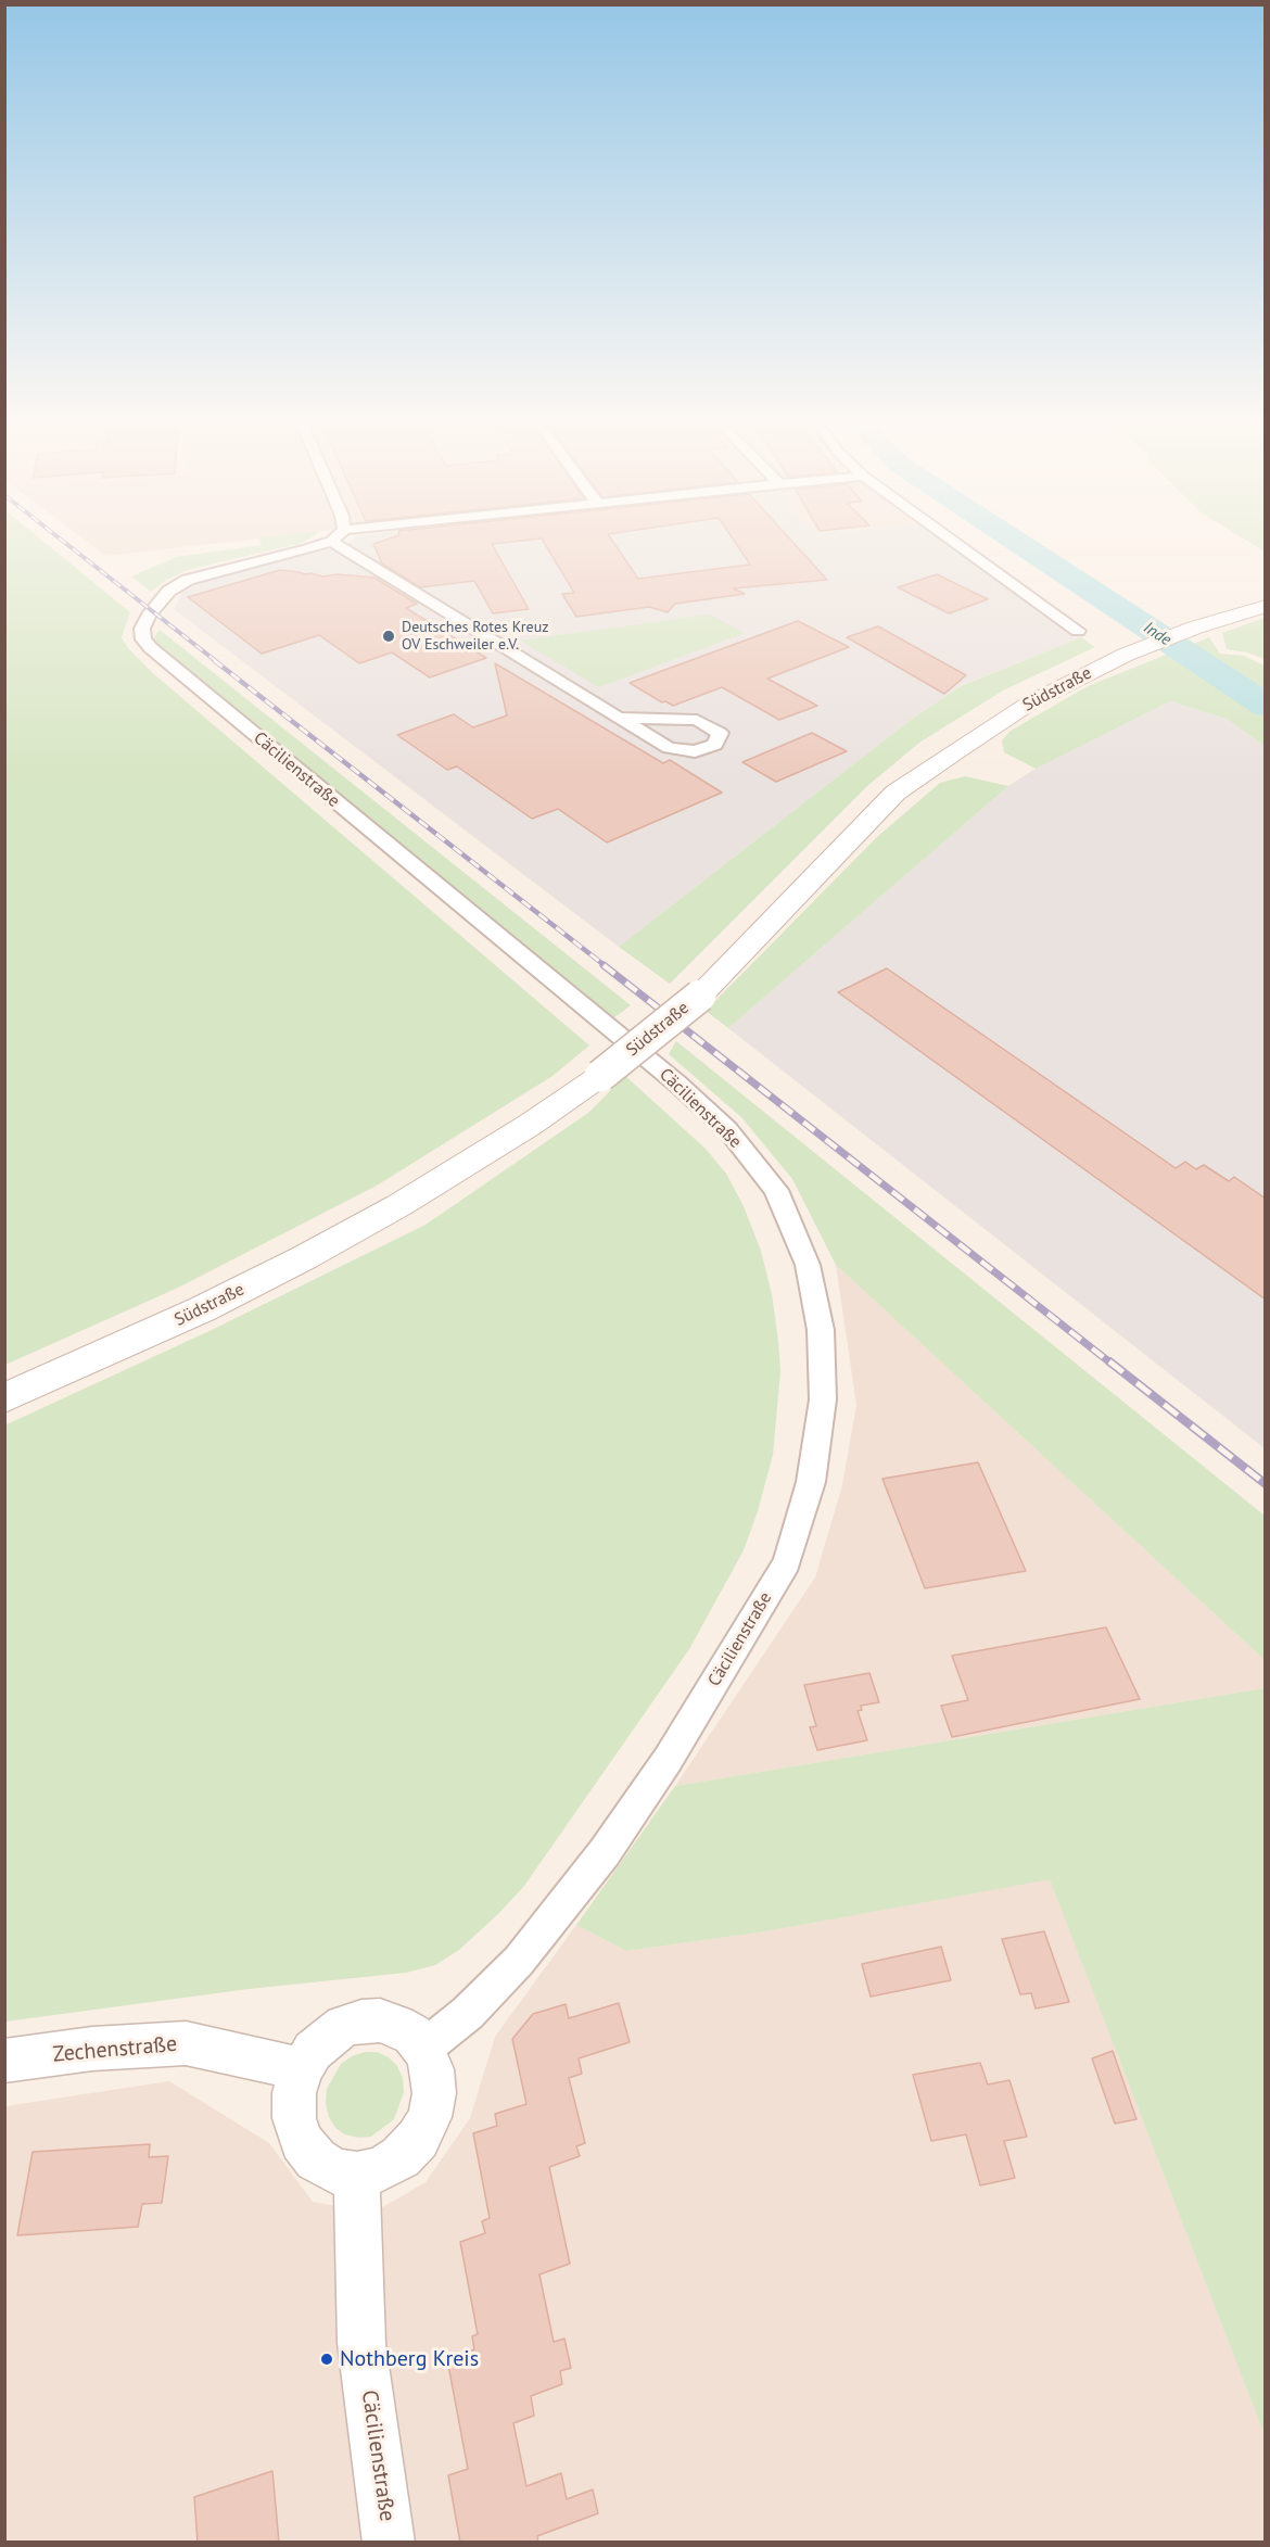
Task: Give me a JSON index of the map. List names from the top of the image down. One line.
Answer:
{"streets":{"main road":["Südstraße"],"street":["Cäcilienstraße","Zechenstraße"]},"crossings":[["Cäcilienstraße","Zechenstraße"]],"water":["Inde"],"places":["Deutsches Rotes Kreuz OV Eschweiler e.V.","Nothberg Kreis"]}
